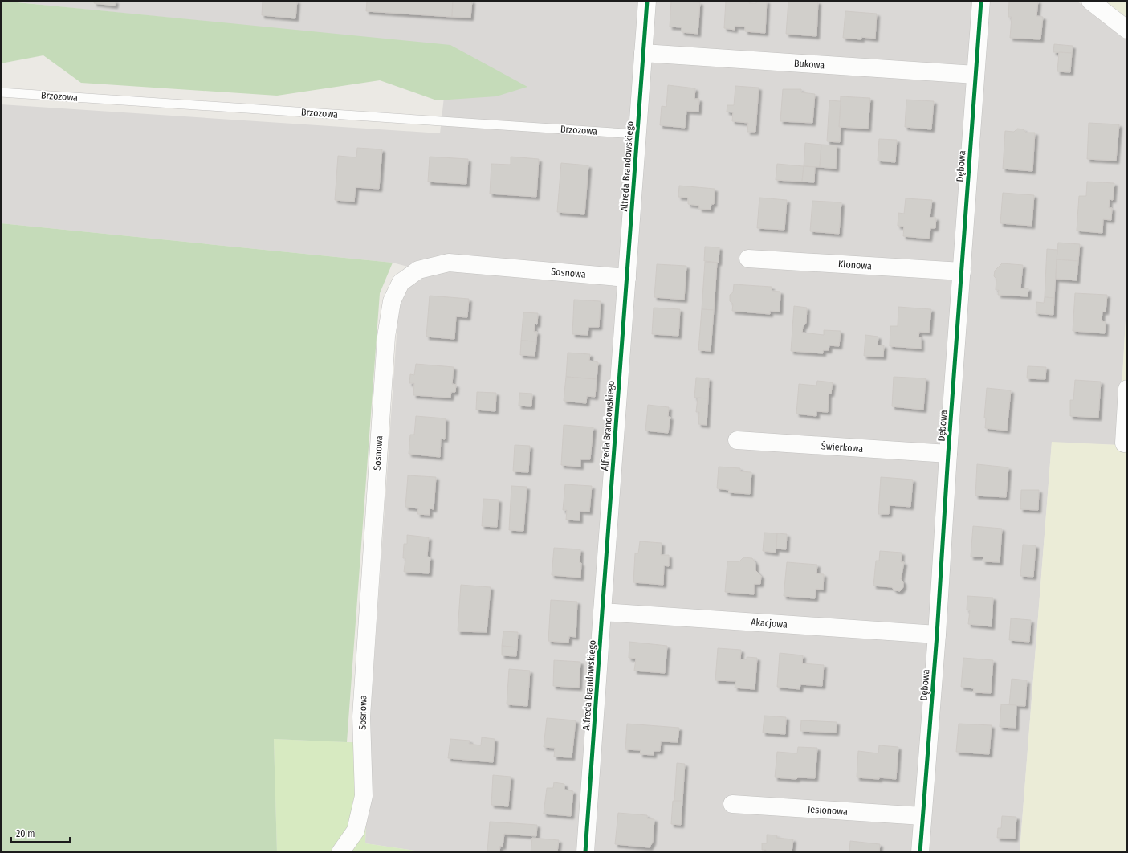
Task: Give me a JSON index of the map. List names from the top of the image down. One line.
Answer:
{"streets":{"street":["Bukowa","Alfreda Brandowskiego","Dębowa","Klonowa","Sosnowa","Świerkowa","Akacjowa","Jesionowa"],"lane":["Brzozowa"]},"crossings":[["Bukowa","Alfreda Brandowskiego"],["Bukowa","Dębowa"],["Brzozowa","Alfreda Brandowskiego"],["Alfreda Brandowskiego","Sosnowa"],["Alfreda Brandowskiego","Akacjowa"],["Dębowa","Klonowa"],["Dębowa","Świerkowa"],["Dębowa","Akacjowa"],["Dębowa","Jesionowa"]],"scale_bar":"20 m"}
